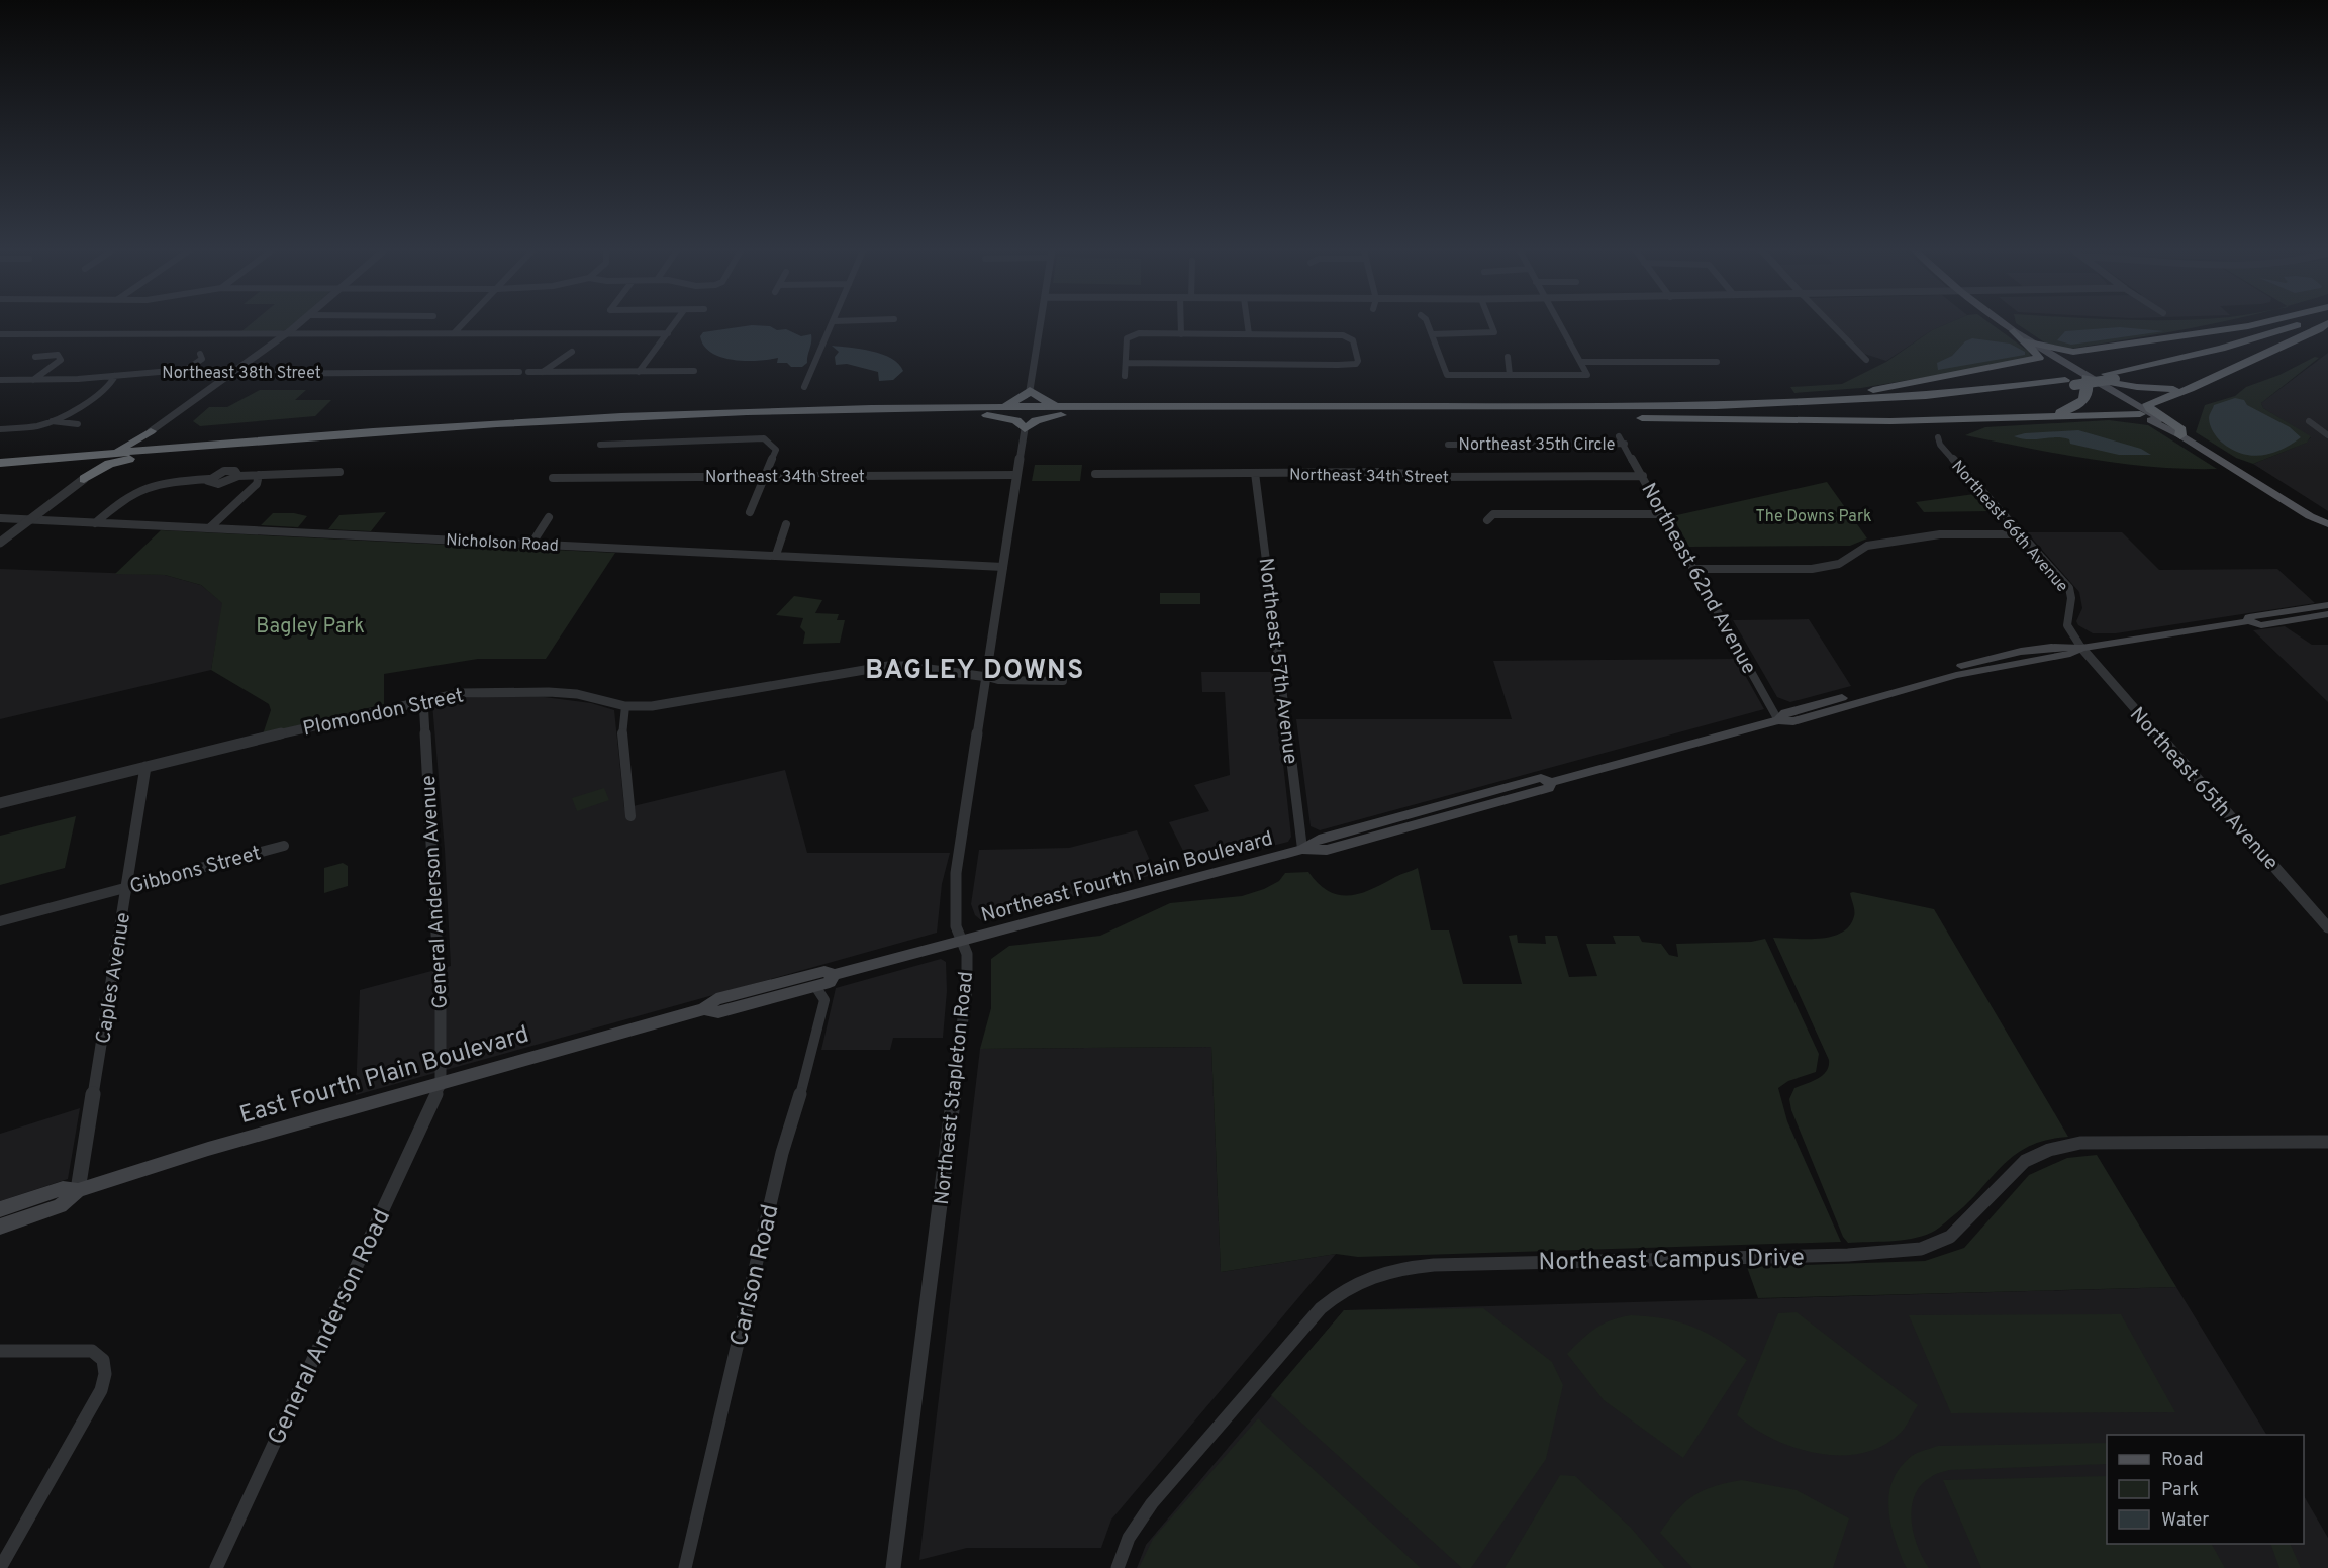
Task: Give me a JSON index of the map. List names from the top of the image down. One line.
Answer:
{"streets":{"main road":["Northeast Fourth Plain Boulevard","East Fourth Plain Boulevard"],"street":["Northeast 38th Street","Northeast 35th Circle","Northeast 34th Street","Northeast 66th Avenue","Nicholson Road","Northeast 62nd Avenue","Northeast 57th Avenue","Plomondon Street","Northeast 65th Avenue","Gibbons Street","General Anderson Avenue","Caples Avenue","Northeast Stapleton Road","Northeast Campus Drive","Carlson Road","General Anderson Road"]},"crossings":[["Northeast 35th Circle","Northeast 62nd Avenue"],["Northeast 34th Street","Northeast 62nd Avenue"],["Northeast 34th Street","Northeast 57th Avenue"],["Northeast 34th Street","Northeast Stapleton Road"],["Northeast 66th Avenue","Northeast 65th Avenue"],["Northeast 66th Avenue","Northeast Fourth Plain Boulevard"],["Nicholson Road","Northeast Stapleton Road"],["Northeast 62nd Avenue","Northeast Fourth Plain Boulevard"],["Northeast 57th Avenue","Northeast Fourth Plain Boulevard"],["Plomondon Street","General Anderson Avenue"],["Plomondon Street","Caples Avenue"],["Plomondon Street","Northeast Stapleton Road"],["Northeast 65th Avenue","Northeast Fourth Plain Boulevard"],["Gibbons Street","Caples Avenue"],["Northeast Fourth Plain Boulevard","East Fourth Plain Boulevard"],["Northeast Fourth Plain Boulevard","Northeast Stapleton Road"],["General Anderson Avenue","East Fourth Plain Boulevard"],["General Anderson Avenue","General Anderson Road"],["Caples Avenue","East Fourth Plain Boulevard"],["East Fourth Plain Boulevard","Northeast Stapleton Road"],["East Fourth Plain Boulevard","Carlson Road"],["East Fourth Plain Boulevard","General Anderson Road"]],"districts":["BAGLEY DOWNS"],"parks":["The Downs Park","Bagley Park"],"legend":["Road","Park","Water"]}
